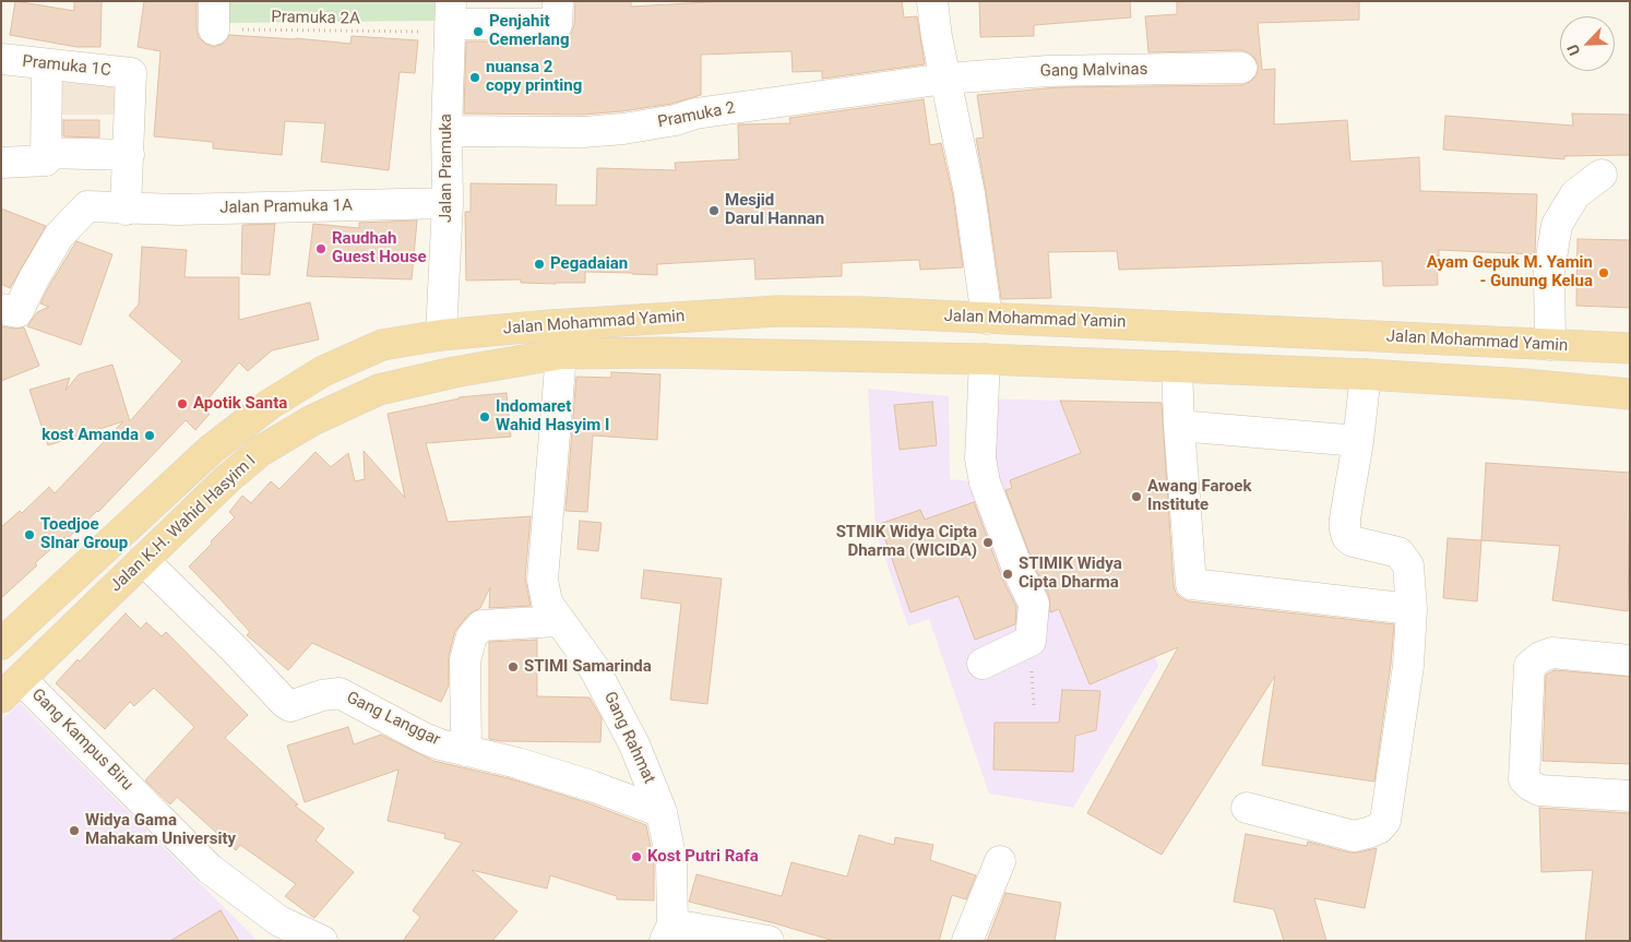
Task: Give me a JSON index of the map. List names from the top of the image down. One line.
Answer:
{"streets":{"main road":["Jalan Mohammad Yamin","Jalan K.H. Wahid Hasyim I"],"street":["Pramuka 1C","Gang Malvinas","Pramuka 2","Jalan Pramuka","Jalan Pramuka 1A","Gang Langgar","Gang Rahmat","Gang Kampus Biru"],"path":["Pramuka 2A"]},"crossings":[["Gang Malvinas","Pramuka 2"],["Pramuka 2","Jalan Pramuka"],["Jalan Pramuka","Jalan Pramuka 1A"],["Jalan Pramuka","Jalan Mohammad Yamin"],["Jalan Pramuka","Jalan K.H. Wahid Hasyim I"],["Jalan Mohammad Yamin","Jalan K.H. Wahid Hasyim I"],["Jalan Mohammad Yamin","Gang Rahmat"],["Jalan K.H. Wahid Hasyim I","Gang Langgar"],["Jalan K.H. Wahid Hasyim I","Gang Kampus Biru"],["Gang Langgar","Gang Rahmat"]],"places":["Penjahit Cemerlang","nuansa 2 copy printing","Mesjid Darul Hannan","Raudhah Guest House","Pegadaian","Ayam Gepuk M. Yamin - Gunung Kelua","Apotik Santa","Indomaret Wahid Hasyim I","kost Amanda","Awang Faroek Institute","Toedjoe SInar Group","STMIK Widya Cipta Dharma (WICIDA)","STIMIK Widya Cipta Dharma","STIMI Samarinda","Widya Gama Mahakam University","Kost Putri Rafa"],"north":"bottom left"}
